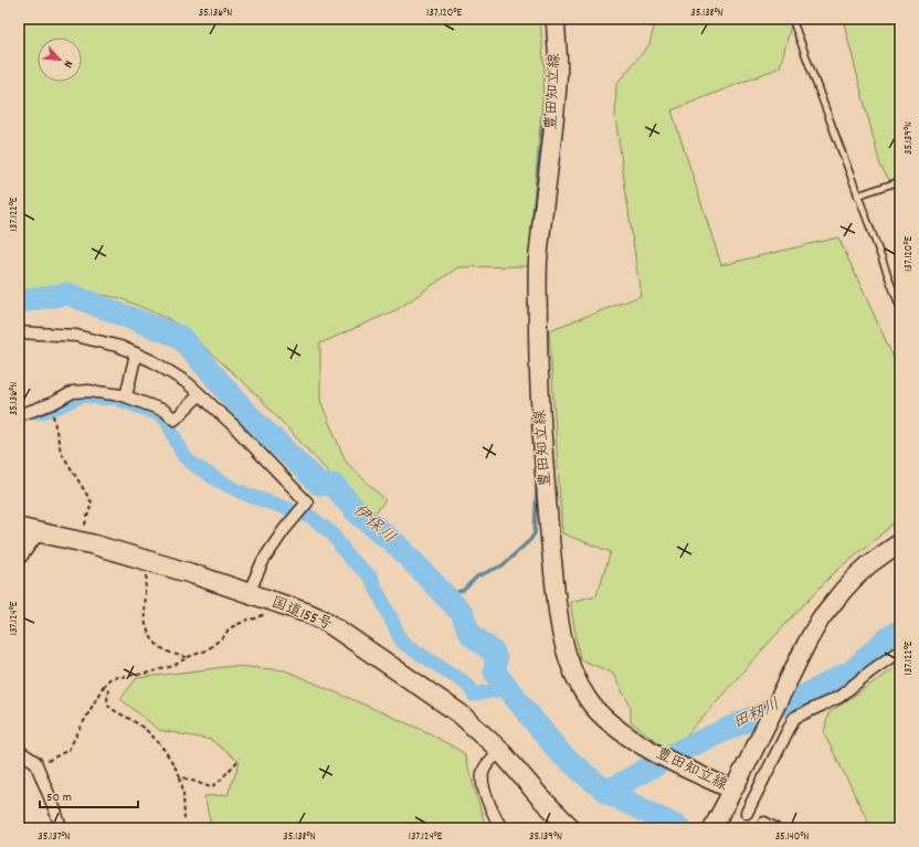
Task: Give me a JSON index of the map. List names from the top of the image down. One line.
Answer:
{"streets":{"highway":["国道155号"],"main road":["豊田知立線"]},"water":["伊保川","田籾川"],"scale_bar":"50 m","north":"bottom right","coordinates":["35.136°N","137.120°E","35.138°N","35.139°N","137.122°E","137.124°E","35.137°N","35.140°N"]}
